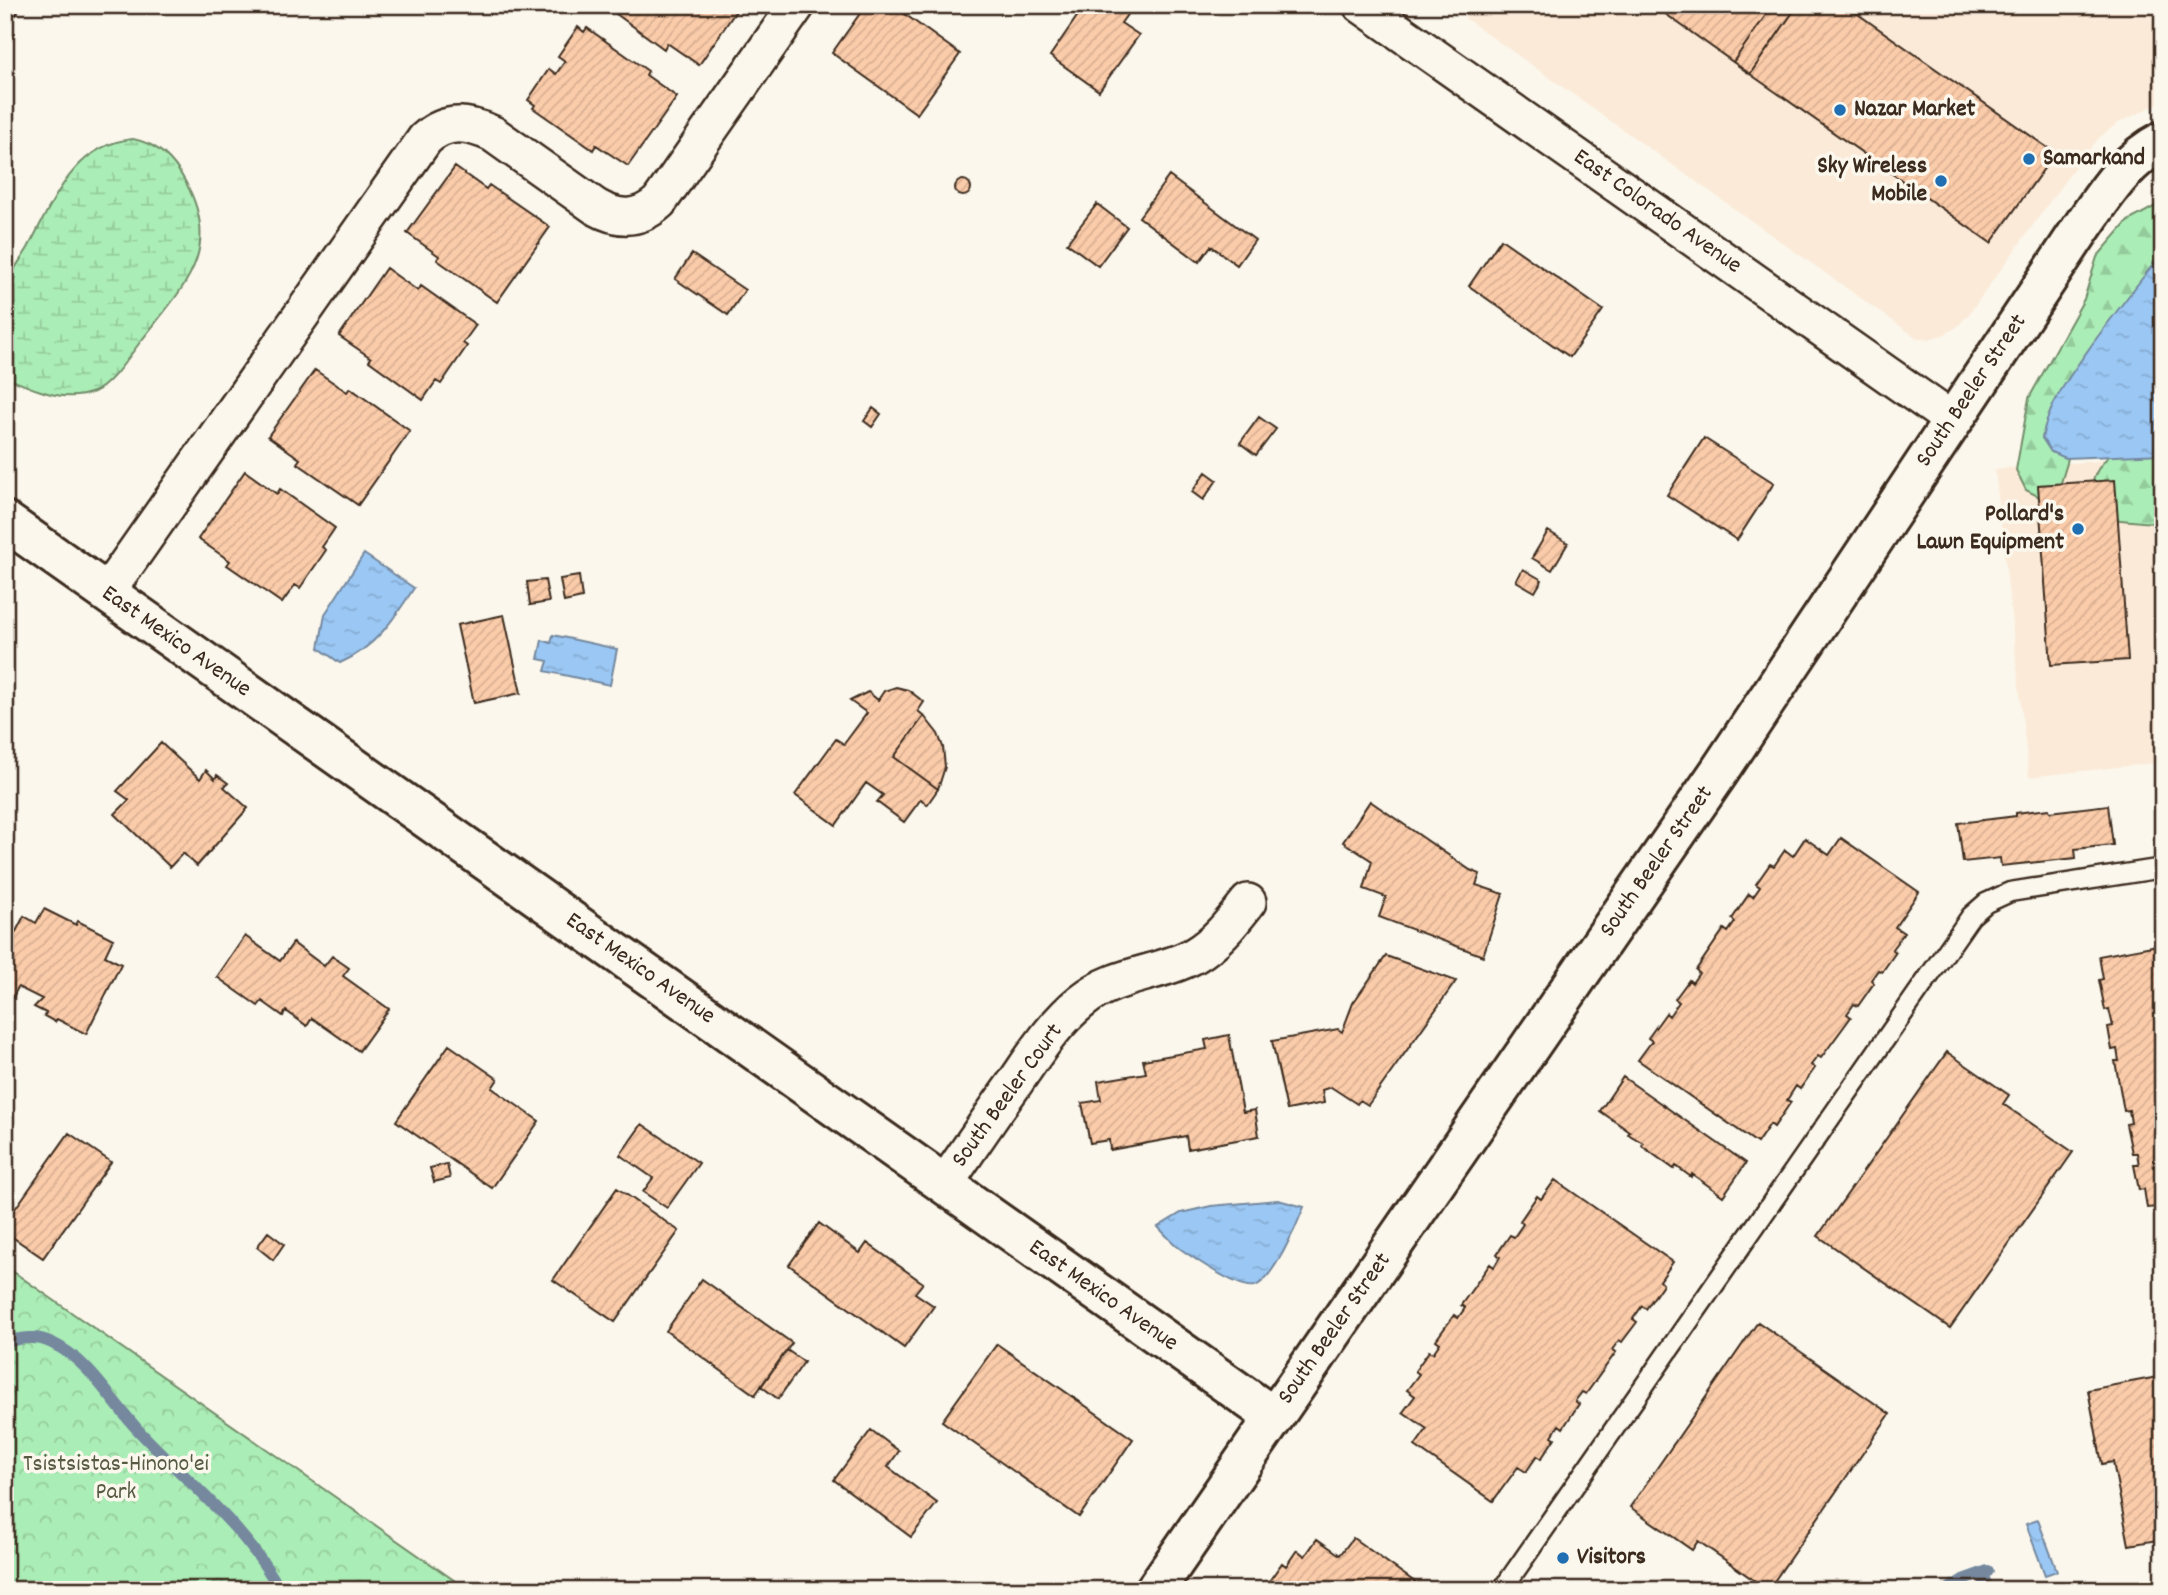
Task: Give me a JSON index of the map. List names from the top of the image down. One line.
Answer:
{"streets":{"street":["East Colorado Avenue","South Beeler Street","East Mexico Avenue","South Beeler Court"]},"crossings":[["East Colorado Avenue","South Beeler Street"],["South Beeler Street","East Mexico Avenue"],["East Mexico Avenue","South Beeler Court"]],"parks":["Tsistsistas-Hinono'ei Park"],"places":["Nazar Market","Samarkand","Sky Wireless Mobile","Pollard's Lawn Equipment","Visitors"]}
